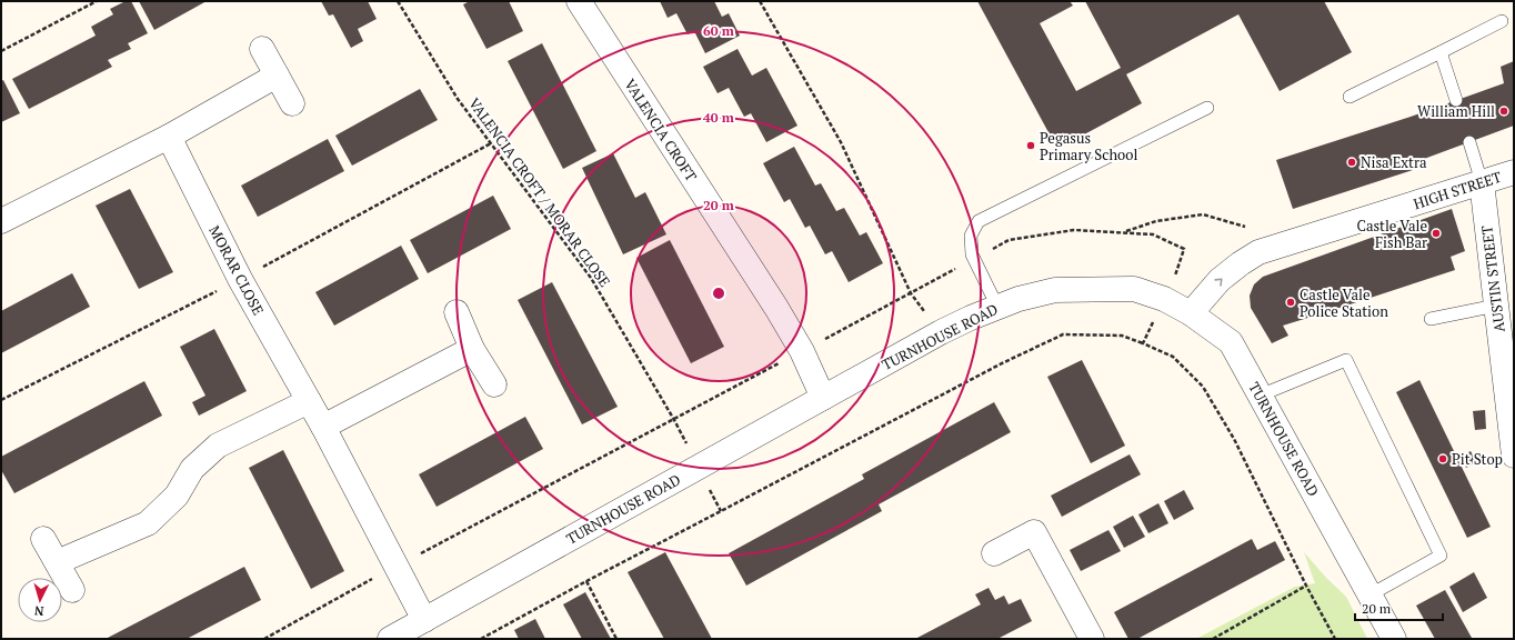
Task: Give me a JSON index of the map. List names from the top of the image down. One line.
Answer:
{"streets":{"street":["VALENCIA CROFT","HIGH STREET","MORAR CLOSE","AUSTIN STREET","TURNHOUSE ROAD"],"path":["VALENCIA CROFT / MORAR CLOSE"]},"crossings":[["VALENCIA CROFT","TURNHOUSE ROAD"],["HIGH STREET","AUSTIN STREET"],["HIGH STREET","TURNHOUSE ROAD"],["MORAR CLOSE","TURNHOUSE ROAD"]],"one_way":["HIGH STREET"],"places":["William Hill","Pegasus Primary School","Nisa Extra","Castle Vale Fish Bar","Castle Vale Police Station","Pit Stop"],"scale_bar":"20 m","north":"bottom","rings":["60 m","40 m","20 m"]}
